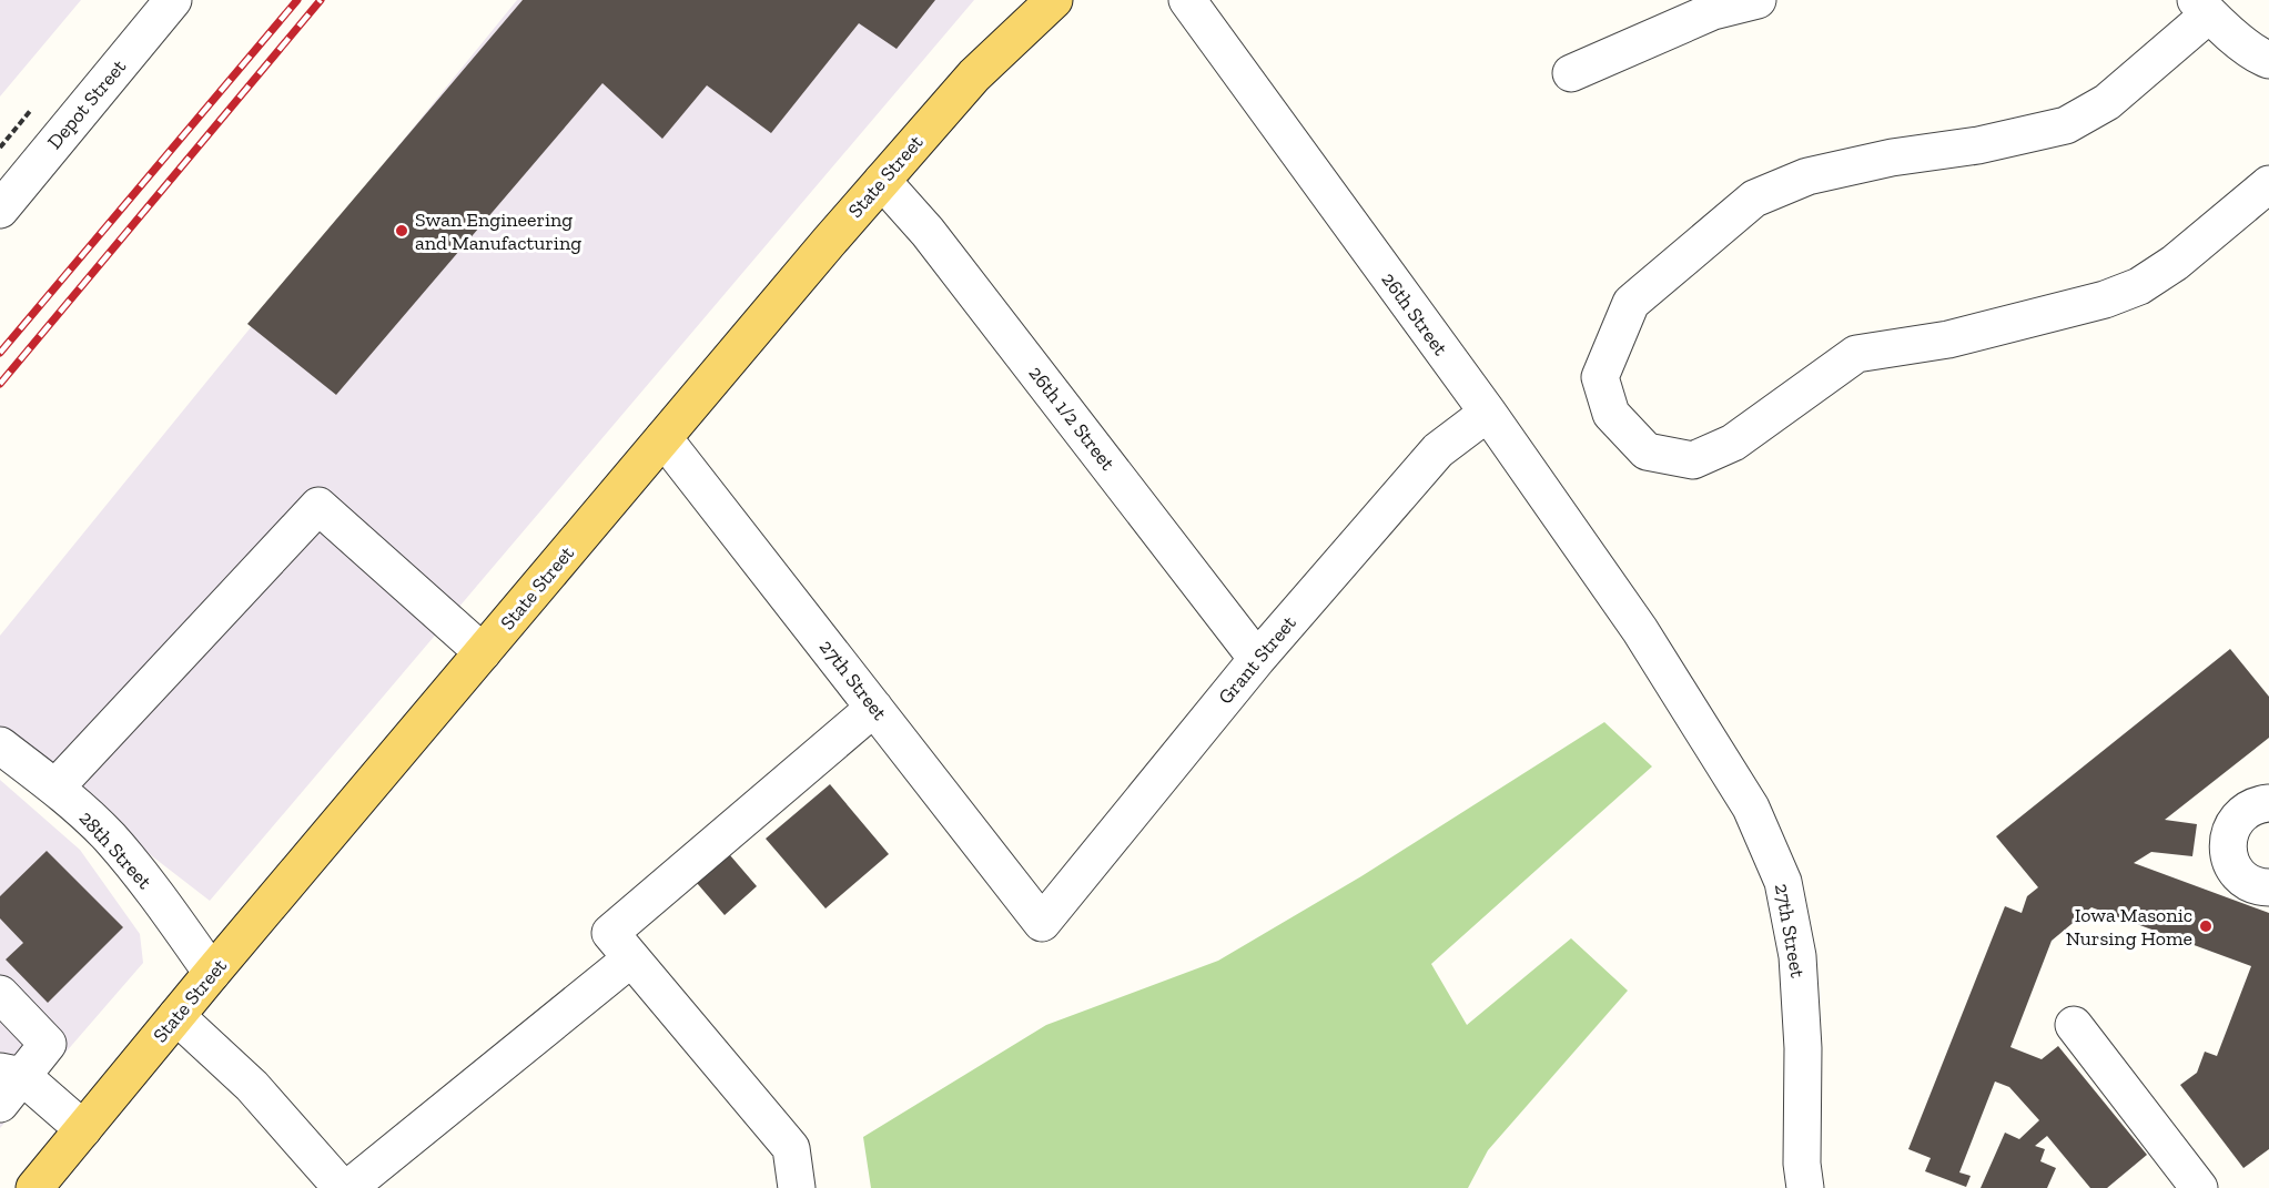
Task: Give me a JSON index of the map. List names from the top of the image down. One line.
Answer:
{"streets":{"main road":["State Street"],"street":["Depot Street","26th Street","26th 1/2 Street","Grant Street","27th Street","28th Street"]},"crossings":[["State Street","26th 1/2 Street"],["State Street","27th Street"],["State Street","28th Street"],["26th Street","Grant Street"],["26th Street","27th Street"],["26th 1/2 Street","Grant Street"],["Grant Street","27th Street"]],"places":["Swan Engineering and Manufacturing","Iowa Masonic Nursing Home"]}
